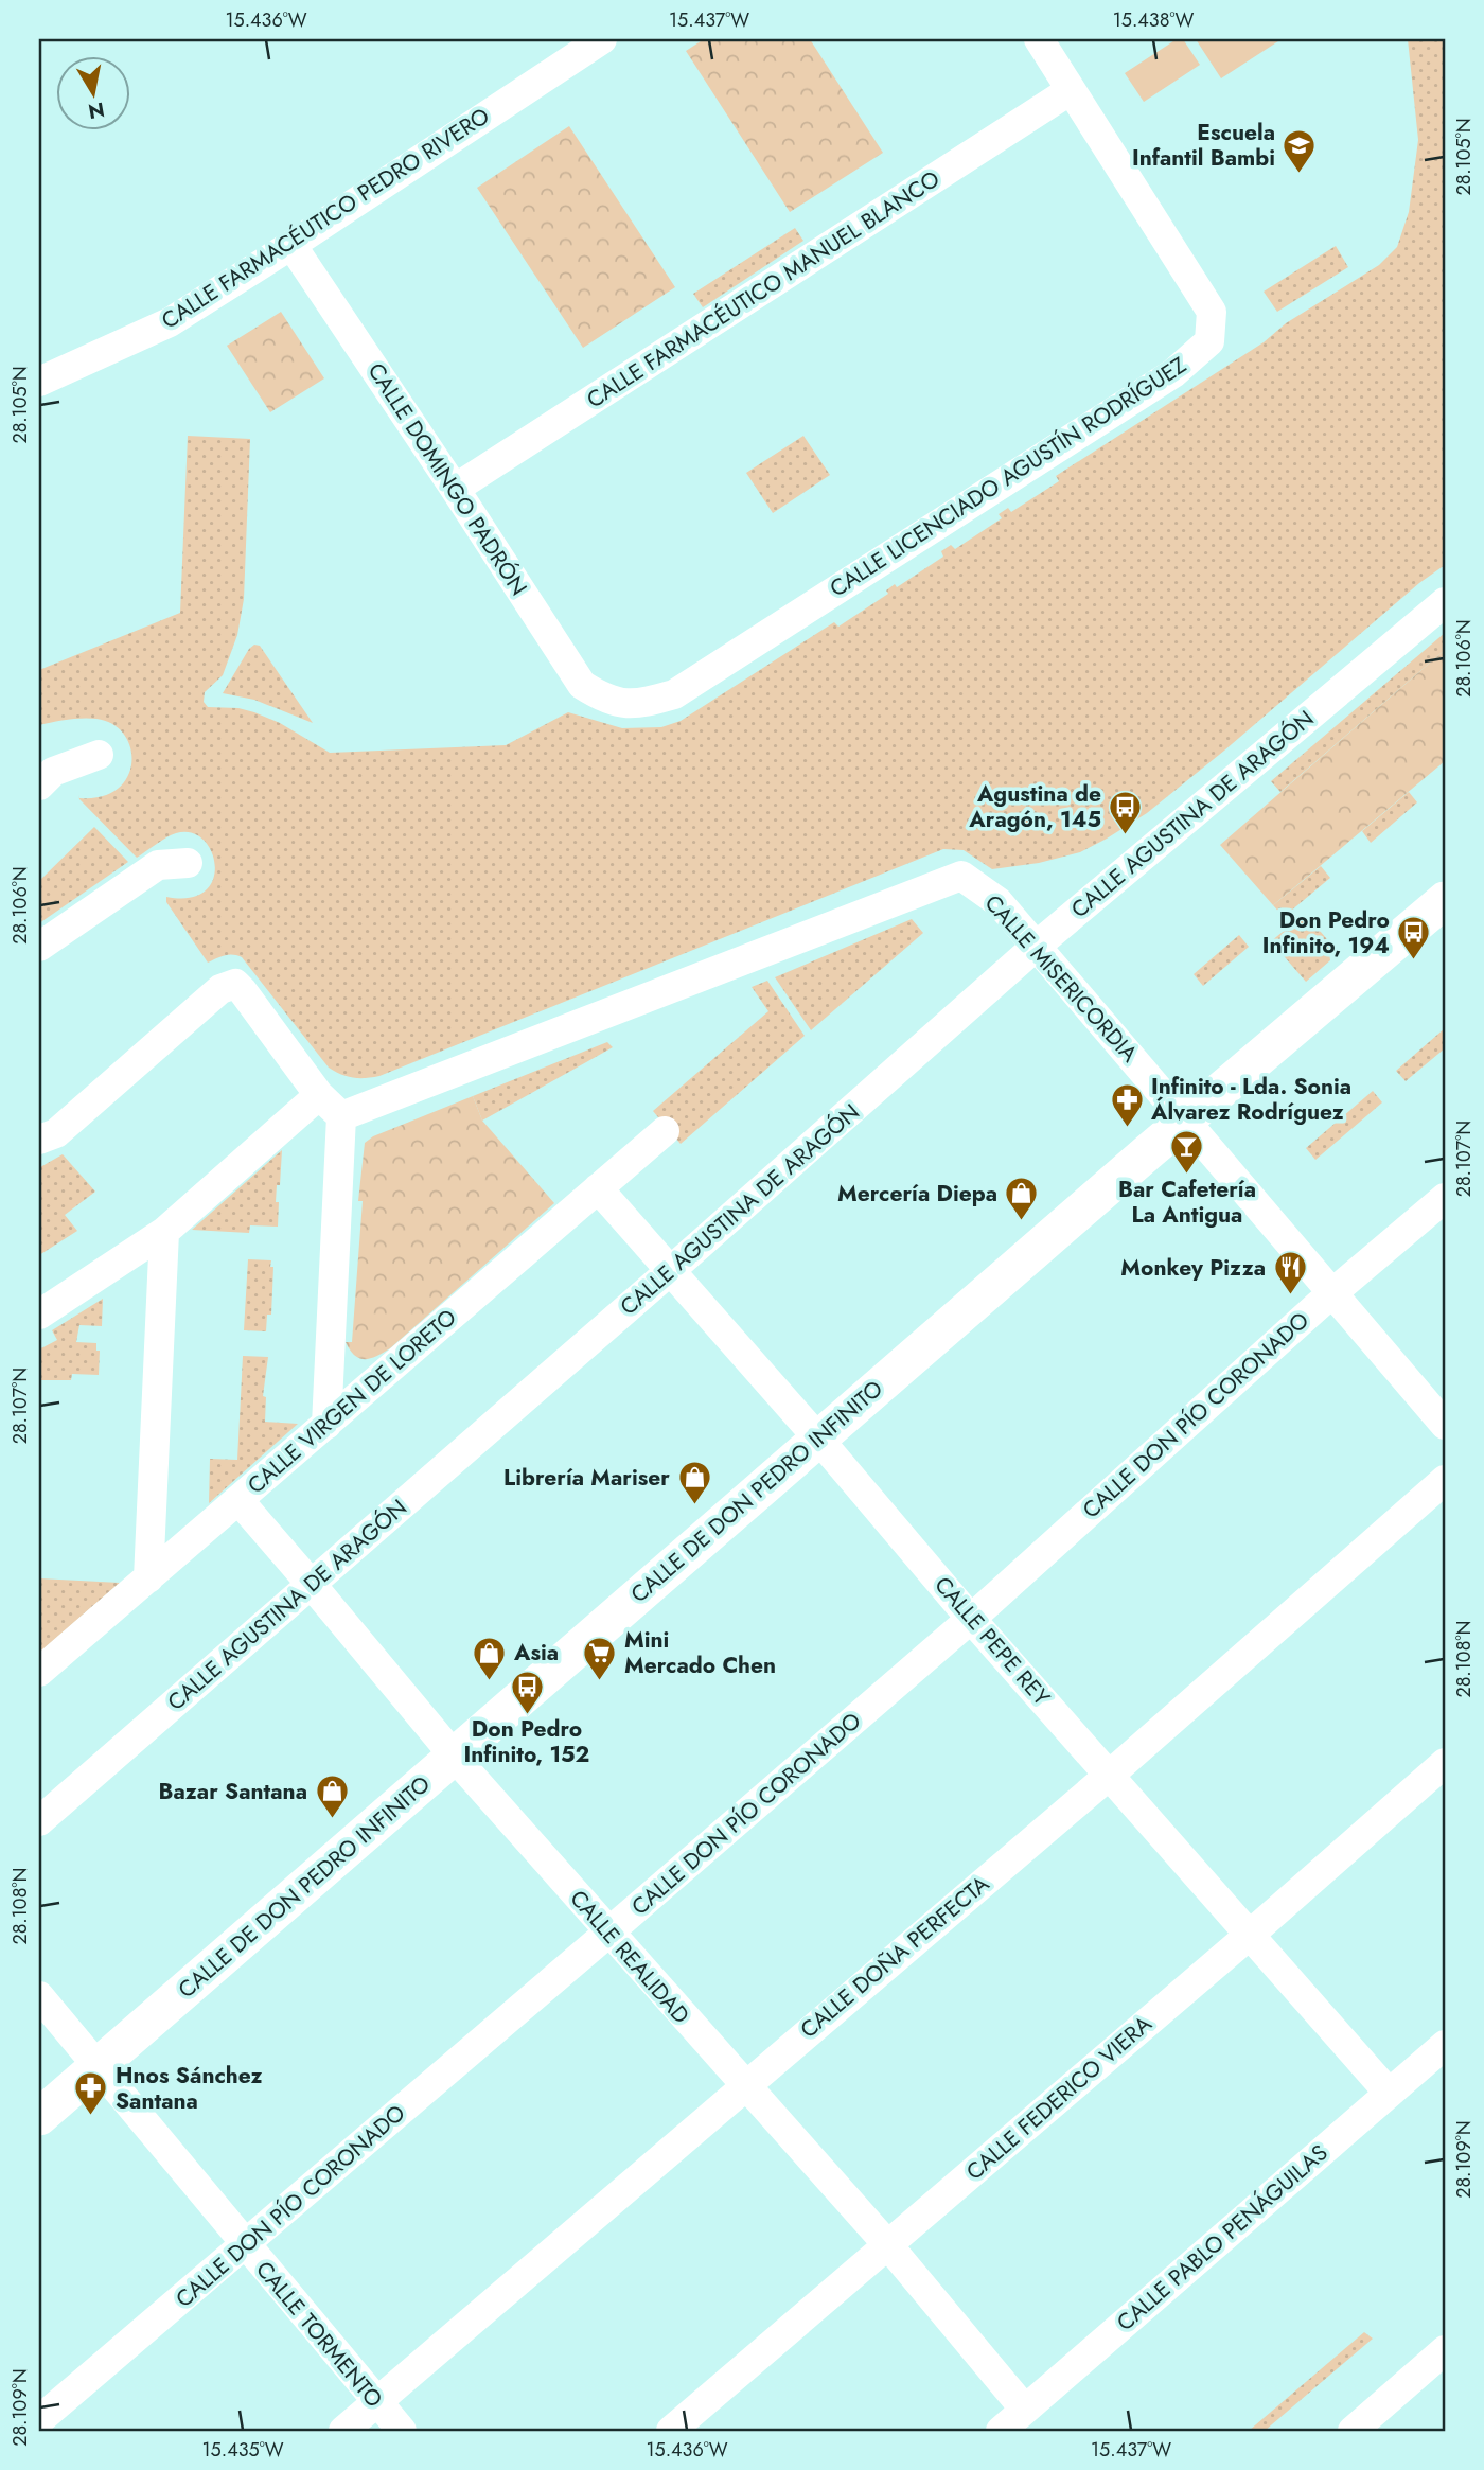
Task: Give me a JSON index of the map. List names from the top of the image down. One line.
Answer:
{"streets":{"street":["CALLE FARMACÉUTICO PEDRO RIVERO","CALLE FARMACÉUTICO MANUEL BLANCO","CALLE LICENCIADO AGUSTÍN RODRÍGUEZ","CALLE DOMINGO PADRÓN","CALLE AGUSTINA DE ARAGÓN","CALLE MISERICORDIA","CALLE VIRGEN DE LORETO","CALLE DON PÍO CORONADO","CALLE DE DON PEDRO INFINITO","CALLE PEPE REY","CALLE REALIDAD","CALLE DOÑA PERFECTA","CALLE FEDERICO VIERA","CALLE PABLO PENÁGUILAS","CALLE TORMENTO"]},"crossings":[["CALLE FARMACÉUTICO PEDRO RIVERO","CALLE DOMINGO PADRÓN"],["CALLE FARMACÉUTICO MANUEL BLANCO","CALLE LICENCIADO AGUSTÍN RODRÍGUEZ"],["CALLE FARMACÉUTICO MANUEL BLANCO","CALLE DOMINGO PADRÓN"],["CALLE LICENCIADO AGUSTÍN RODRÍGUEZ","CALLE DOMINGO PADRÓN"],["CALLE AGUSTINA DE ARAGÓN","CALLE MISERICORDIA"],["CALLE AGUSTINA DE ARAGÓN","CALLE PEPE REY"],["CALLE AGUSTINA DE ARAGÓN","CALLE REALIDAD"],["CALLE MISERICORDIA","CALLE DON PÍO CORONADO"],["CALLE MISERICORDIA","CALLE DE DON PEDRO INFINITO"],["CALLE VIRGEN DE LORETO","CALLE PEPE REY"],["CALLE VIRGEN DE LORETO","CALLE REALIDAD"],["CALLE DON PÍO CORONADO","CALLE PEPE REY"],["CALLE DON PÍO CORONADO","CALLE REALIDAD"],["CALLE DON PÍO CORONADO","CALLE TORMENTO"],["CALLE DE DON PEDRO INFINITO","CALLE PEPE REY"],["CALLE DE DON PEDRO INFINITO","CALLE REALIDAD"],["CALLE DE DON PEDRO INFINITO","CALLE TORMENTO"],["CALLE PEPE REY","CALLE DOÑA PERFECTA"],["CALLE PEPE REY","CALLE FEDERICO VIERA"],["CALLE PEPE REY","CALLE PABLO PENÁGUILAS"],["CALLE REALIDAD","CALLE DOÑA PERFECTA"],["CALLE REALIDAD","CALLE FEDERICO VIERA"],["CALLE REALIDAD","CALLE PABLO PENÁGUILAS"],["CALLE DOÑA PERFECTA","CALLE TORMENTO"]],"places":{"school or university":["Escuela Infantil Bambi"],"bus stop":["Agustina de Aragón, 145","Don Pedro Infinito, 194","Don Pedro Infinito, 152"],"pharmacy":["Infinito - Lda. Sonia Álvarez Rodríguez","Hnos Sánchez Santana"],"bar":["Bar Cafetería La Antigua"],"shop":["Mercería Diepa","Librería Mariser","Asia","Bazar Santana"],"restaurant":["Monkey Pizza"],"supermarket":["Mini Mercado Chen"]},"north":"bottom","coordinates":["15.436°W","15.437°W","15.438°W","28.105°N","28.106°N","28.107°N","28.108°N","28.109°N","15.435°W"]}
